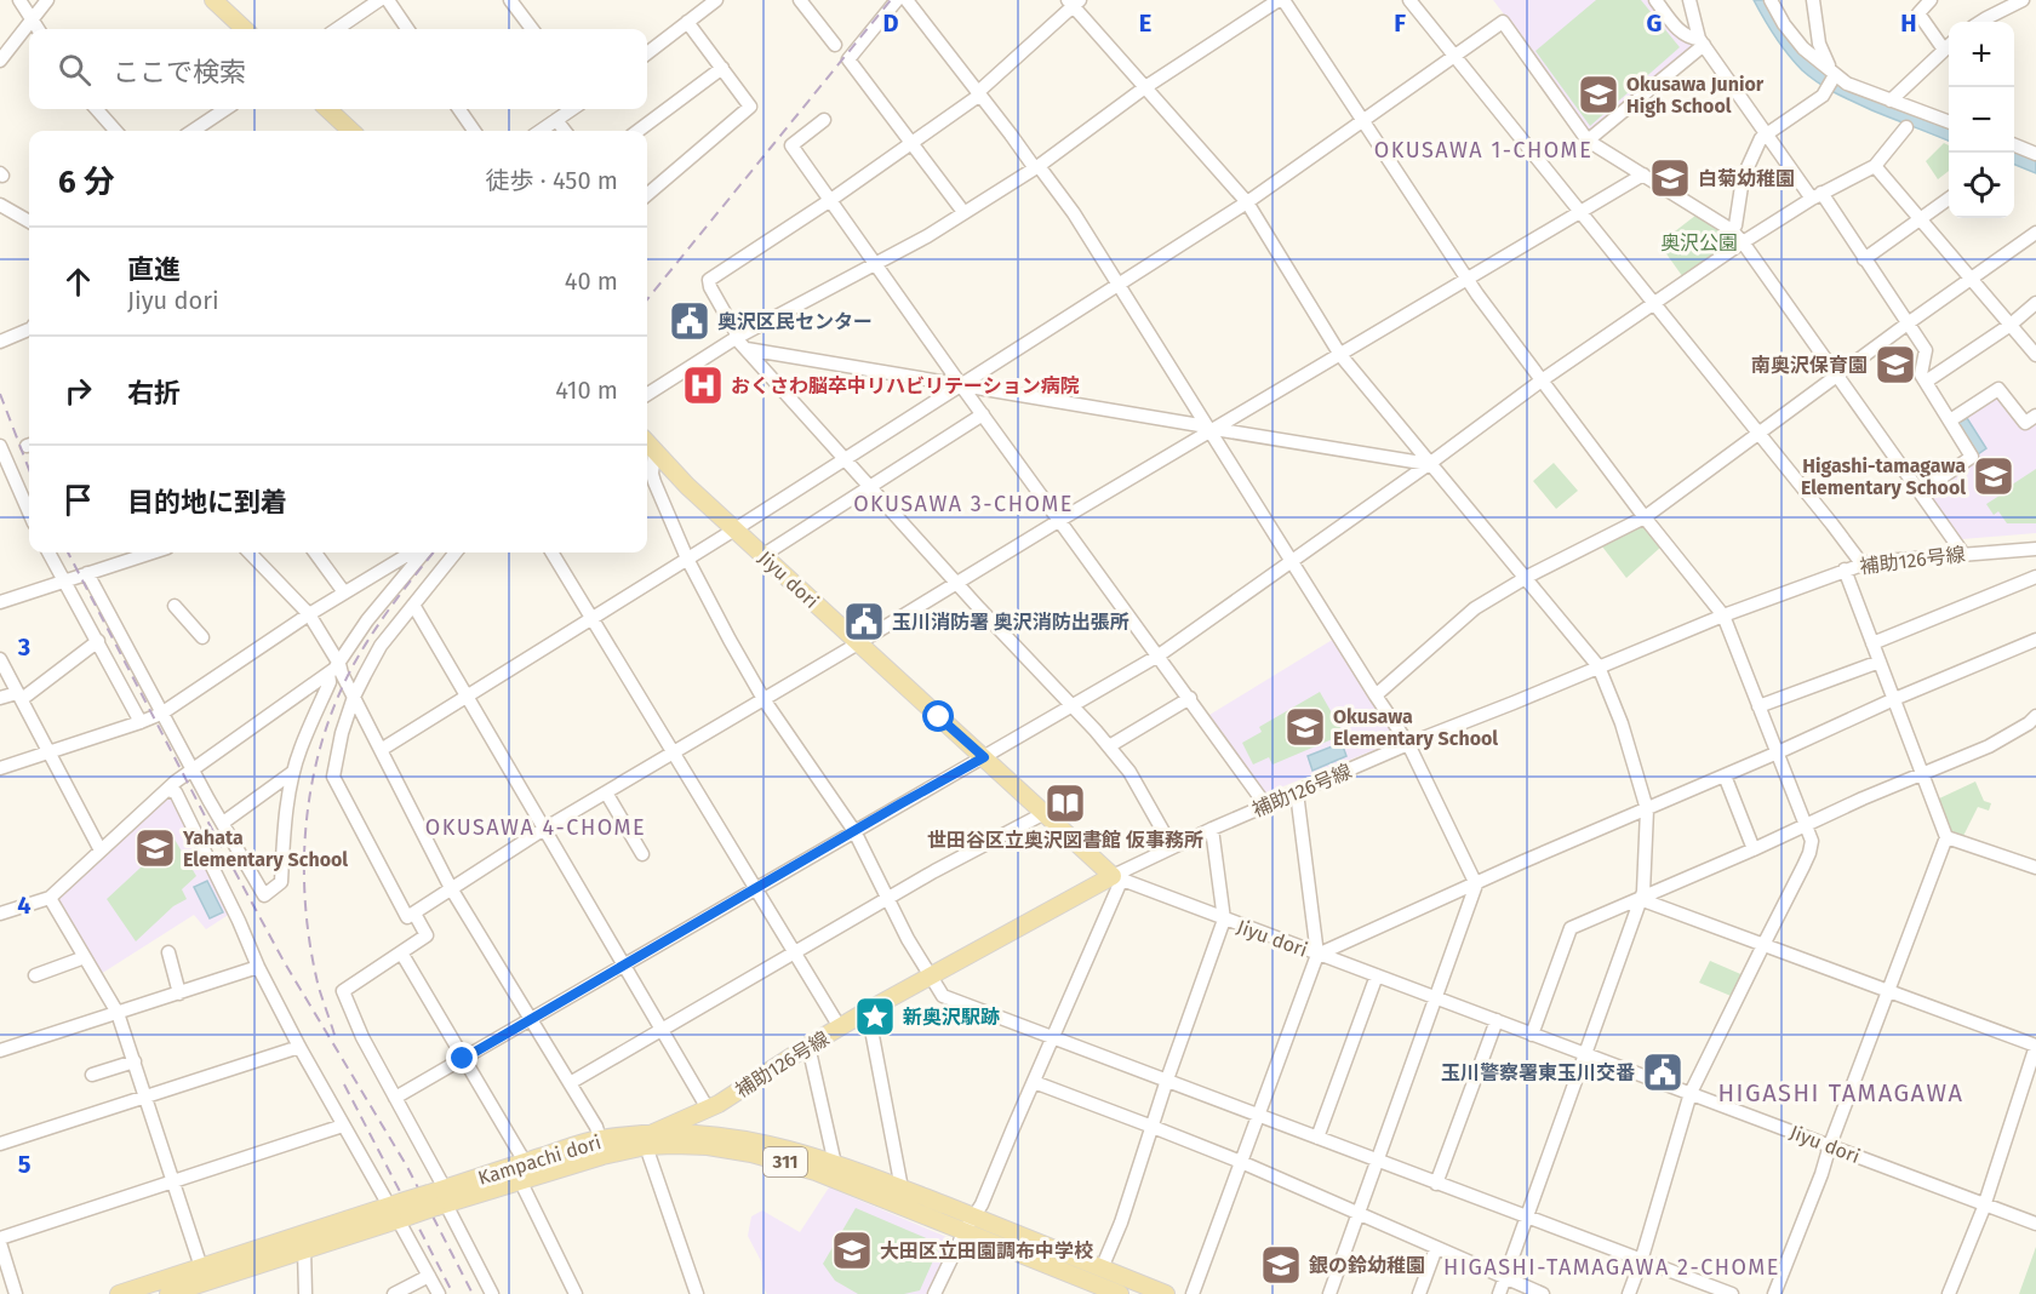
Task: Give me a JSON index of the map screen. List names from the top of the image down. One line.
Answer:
{"streets":{"main road":["補助126号線","Jiyu dori","Kampachi dori","311"]},"crossings":[["補助126号線","Jiyu dori"],["補助126号線","Kampachi dori"]],"districts":["OKUSAWA 1-CHOME","OKUSAWA 3-CHOME","OKUSAWA 4-CHOME","HIGASHI TAMAGAWA","HIGASHI-TAMAGAWA 2-CHOME"],"parks":["奥沢公園"],"places":{"school or university":["Okusawa Junior High School","白菊幼稚園","南奥沢保育園","Higashi-tamagawa Elementary School","Okusawa Elementary School","Yahata Elementary School","大田区立田園調布中学校","銀の鈴幼稚園"],"public building":["奥沢区民センター","玉川消防署 奥沢消防出張所","玉川警察署東玉川交番"],"hospital":["おくさわ脳卒中リハビリテーション病院"],"library":["世田谷区立奥沢図書館 仮事務所"],"place":["新奥沢駅跡"]},"page":{"map_buttons":["+","−"],"search":"ここで検索","heading":["6 分","徒歩 · 450 m"],"list":[["直進","Jiyu dori","40 m"],["右折","410 m"],"目的地に到着"]},"grid":{"columns":["D","E","F","G","H"],"rows":["3","4","5"]}}
